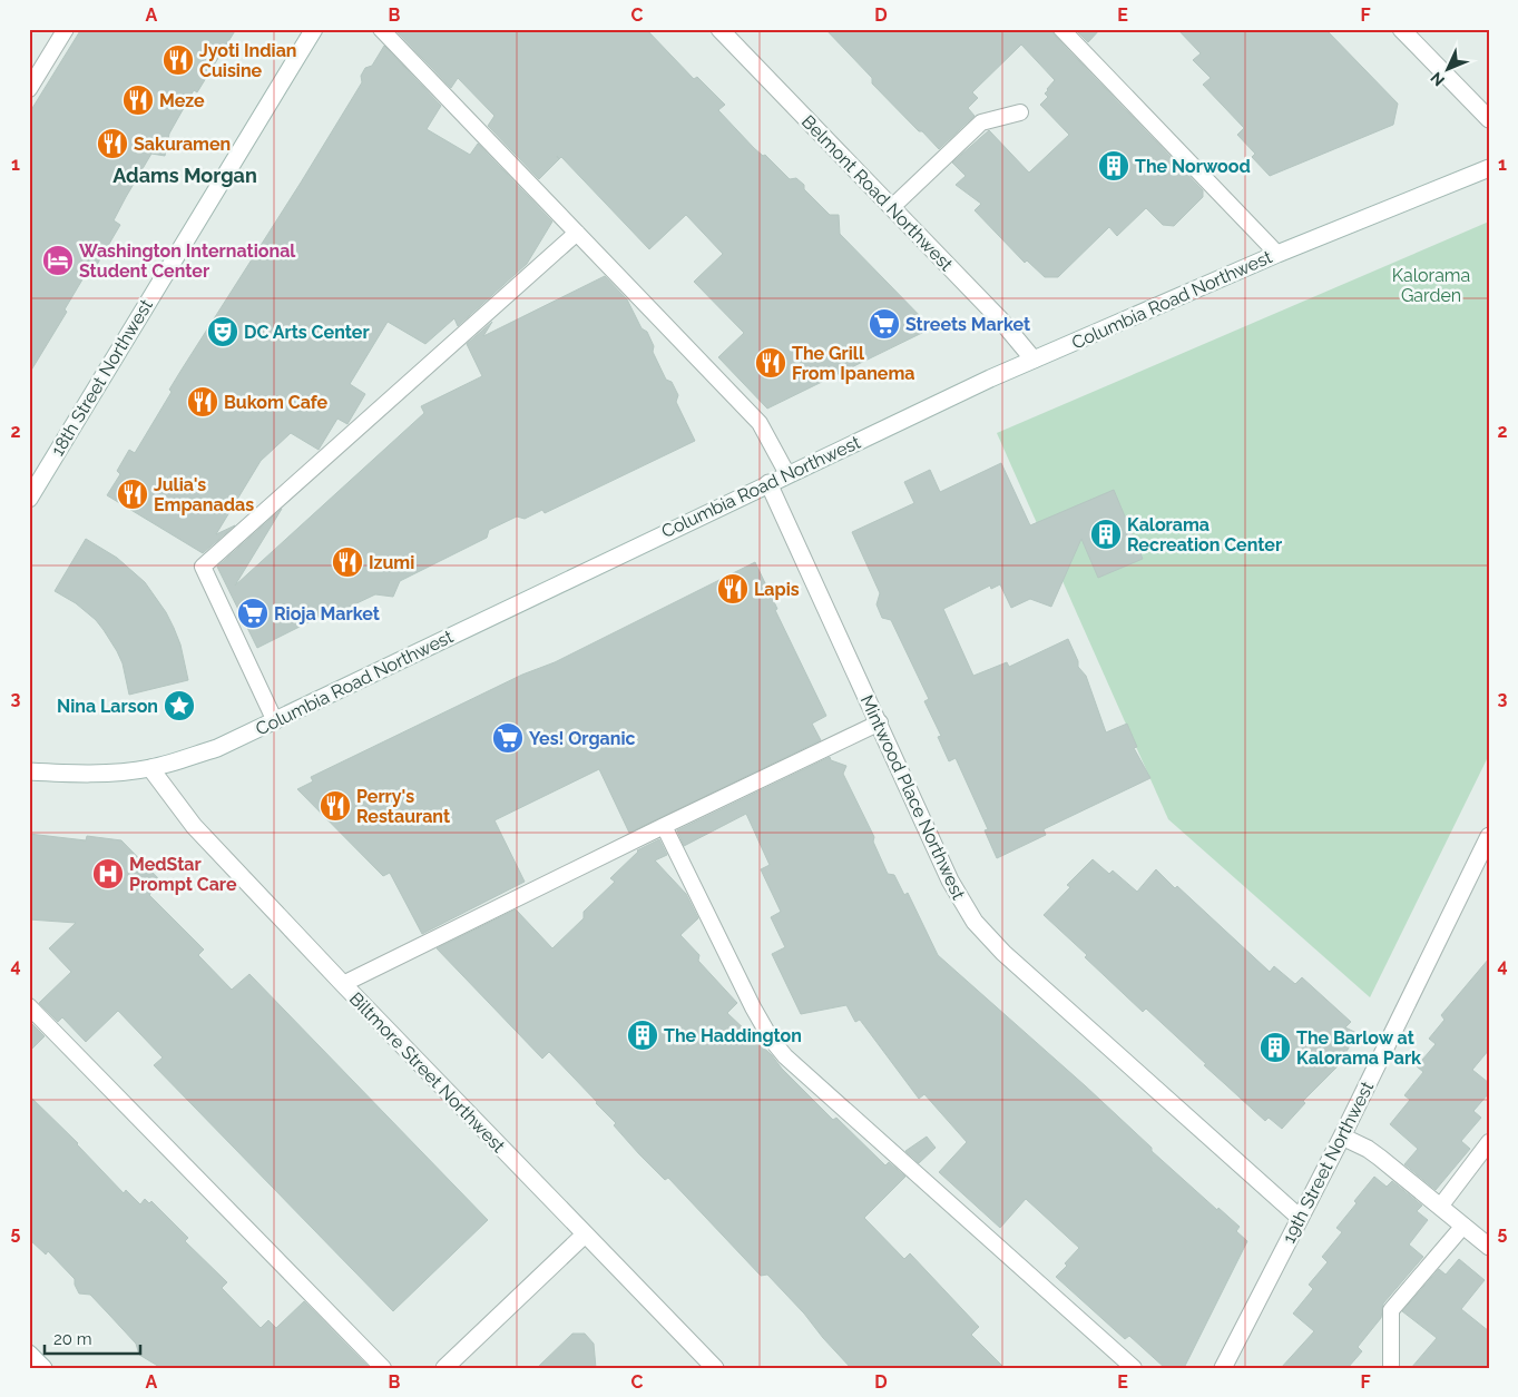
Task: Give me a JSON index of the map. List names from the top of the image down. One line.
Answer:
{"streets":{"street":["Belmont Road Northwest","Columbia Road Northwest","18th Street Northwest","Mintwood Place Northwest","Biltmore Street Northwest","19th Street Northwest"]},"crossings":[["Belmont Road Northwest","Columbia Road Northwest"],["Columbia Road Northwest","Mintwood Place Northwest"],["Columbia Road Northwest","Biltmore Street Northwest"],["Mintwood Place Northwest","19th Street Northwest"]],"districts":["Adams Morgan"],"parks":["Kalorama Garden"],"places":{"restaurant":["Jyoti Indian Cuisine","Meze","Sakuramen","The Grill From Ipanema","Bukom Cafe","Julia's Empanadas","Izumi","Lapis","Perry's Restaurant"],"building":["The Norwood","Kalorama Recreation Center","The Haddington","The Barlow at Kalorama Park"],"hotel":["Washington International Student Center"],"supermarket":["Streets Market","Rioja Market","Yes! Organic"],"theatre":["DC Arts Center"],"place":["Nina Larson"],"hospital":["MedStar Prompt Care"]},"scale_bar":"20 m","north":"bottom left","grid":{"columns":["A","B","C","D","E","F"],"rows":["1","2","3","4","5"]}}
